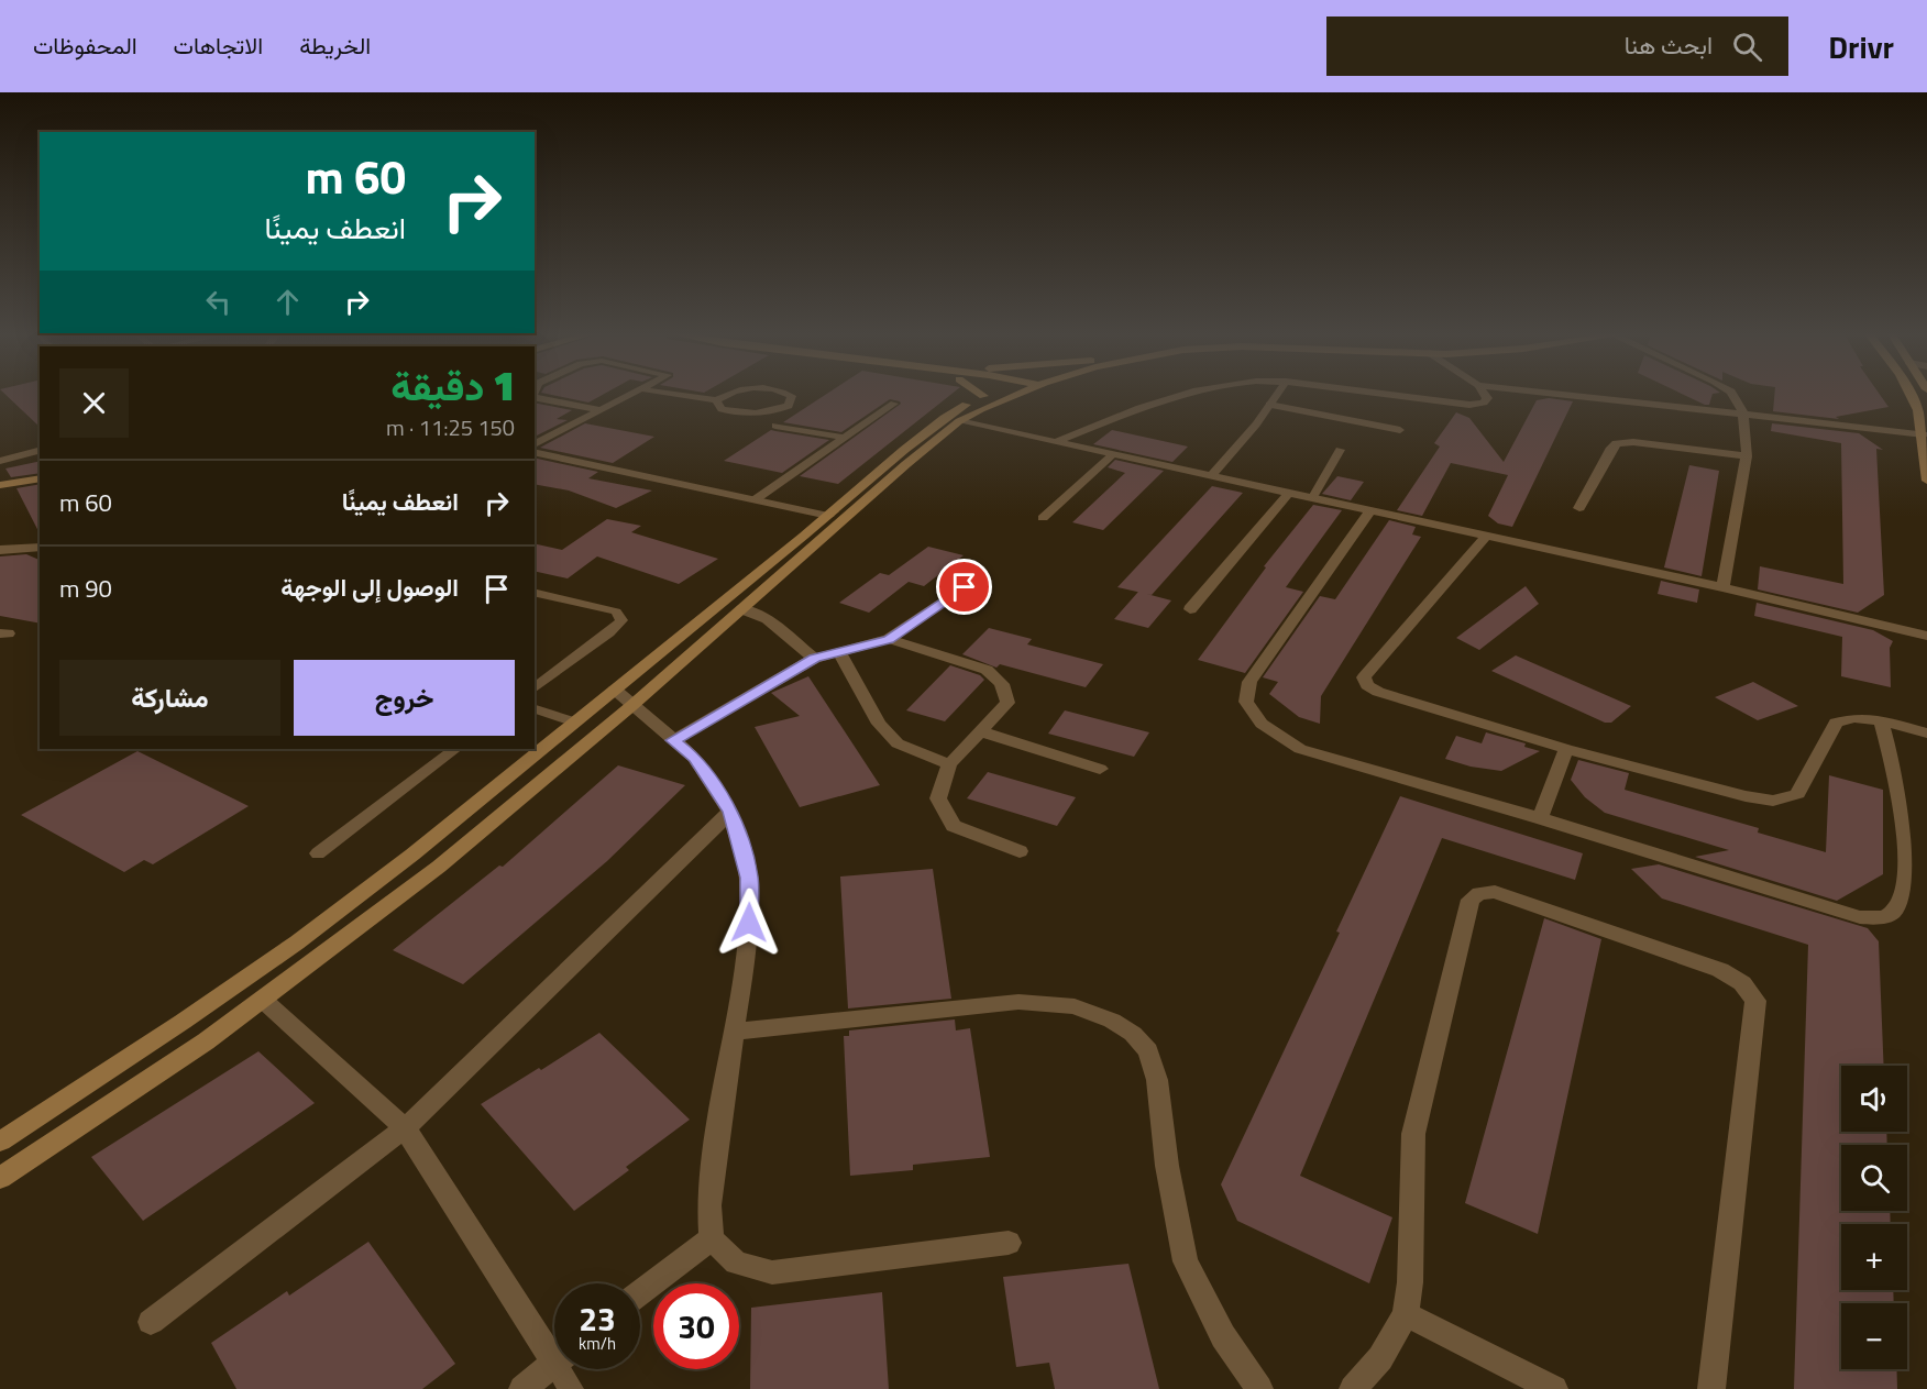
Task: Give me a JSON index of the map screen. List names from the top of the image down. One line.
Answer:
{"page":{"header":"Drivr","search":"ابحث هنا","nav":["الخريطة","الاتجاهات","المحفوظات"],"turn":["60 m","انعطف يمينًا"],"heading":["1 دقيقة","150 m · 11:25"],"list":[{"name":"انعطف يمينًا","value":"60 m"},{"name":"الوصول إلى الوجهة","value":"90 m"}],"buttons":["خروج","مشاركة"],"map_buttons":["+","−"],"speed":"23 km/h","limit":"30"}}
